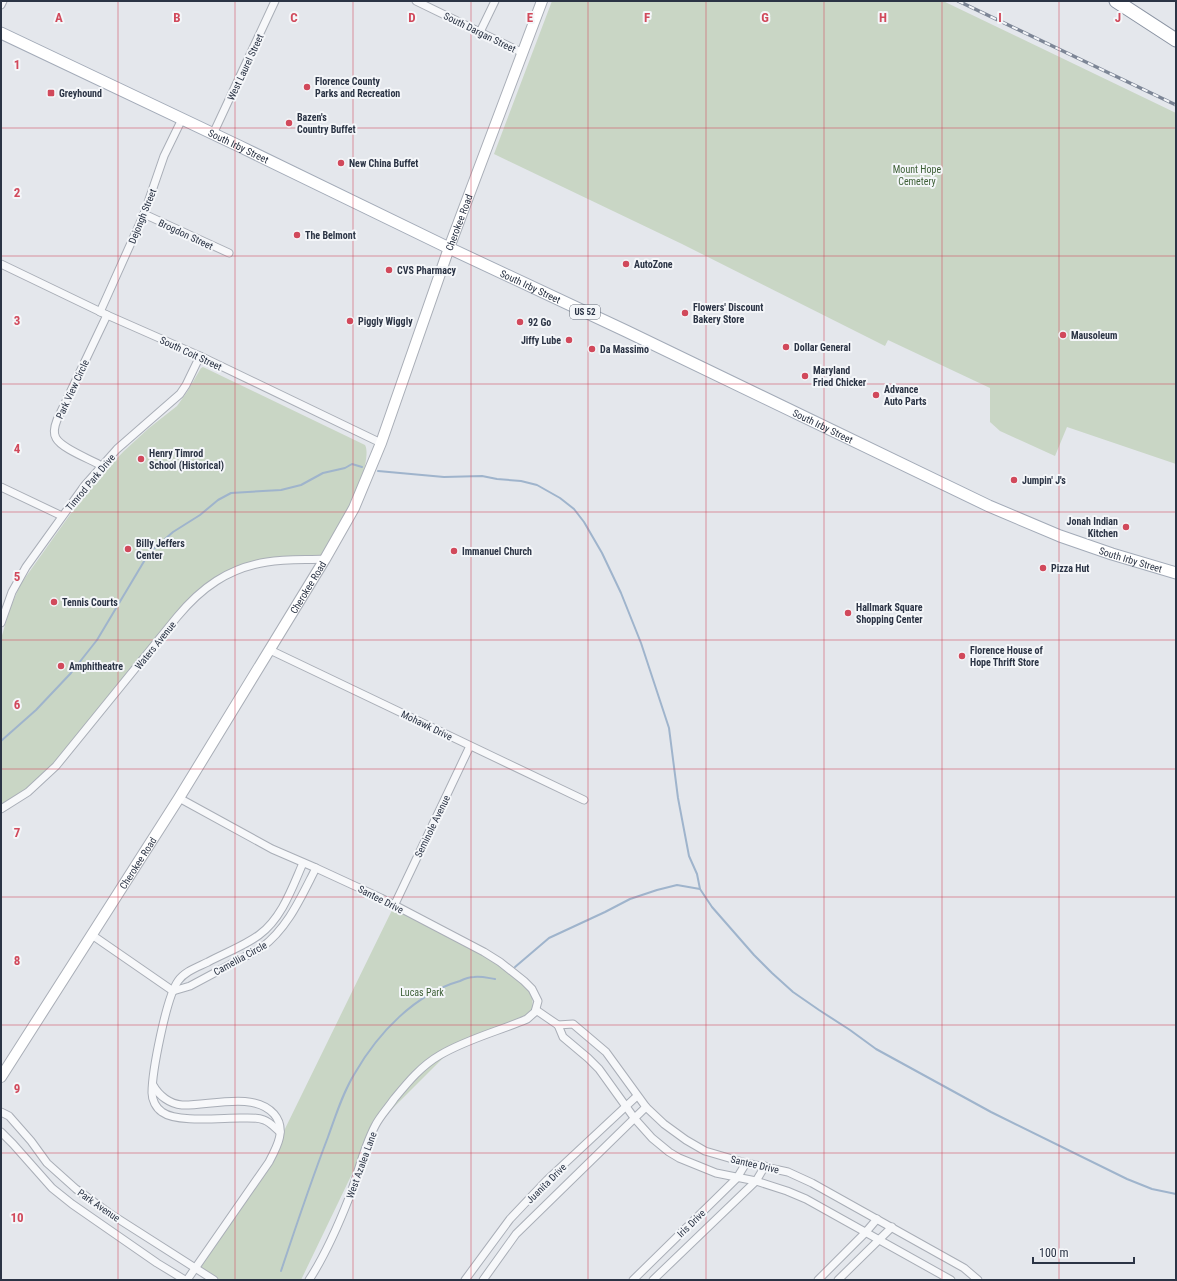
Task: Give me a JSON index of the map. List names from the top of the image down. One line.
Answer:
{"streets":{"main road":["South Irby Street","US 52"],"street":["South Dargan Street","West Laurel Street","Dejongh Street","Cherokee Road","Brogdon Street","South Coit Street","Park View Circle","Timrod Park Drive","Waters Avenue","Mohawk Drive","Seminole Avenue","Santee Drive","Camellia Circle","West Azalea Lane","Juanita Drive","Park Avenue","Iris Drive"]},"crossings":[["South Dargan Street","Cherokee Road"],["West Laurel Street","South Irby Street"],["South Irby Street","Dejongh Street"],["South Irby Street","Cherokee Road"],["Dejongh Street","Brogdon Street"],["Dejongh Street","South Coit Street"],["Dejongh Street","Park View Circle"],["Cherokee Road","South Coit Street"],["Cherokee Road","Waters Avenue"],["Cherokee Road","Mohawk Drive"],["Cherokee Road","Santee Drive"],["South Coit Street","Park View Circle"],["South Coit Street","Timrod Park Drive"],["Park View Circle","Timrod Park Drive"],["Mohawk Drive","Seminole Avenue"],["Seminole Avenue","Santee Drive"],["Santee Drive","Camellia Circle"],["Santee Drive","West Azalea Lane"],["Santee Drive","Juanita Drive"],["Santee Drive","Iris Drive"]],"parks":["Mount Hope Cemetery","Lucas Park"],"places":{"other":["Florence County Parks and Recreation","Bazen's Country Buffet","New China Buffet","The Belmont","AutoZone","CVS Pharmacy","Flowers' Discount Bakery Store","Piggly Wiggly","92 Go","Mausoleum","Jiffy Lube","Dollar General","Da Massimo","Maryland Fried Chicker","Advance Auto Parts","Henry Timrod School (Historical)","Jumpin' J's","Jonah Indian Kitchen","Billy Jeffers Center","Immanuel Church","Pizza Hut","Tennis Courts","Hallmark Square Shopping Center","Florence House of Hope Thrift Store","Amphitheatre"],"transit":["Greyhound"]},"scale_bar":"100 m","grid":{"columns":["A","B","C","D","E","F","G","H","I","J"],"rows":["1","2","3","4","5","6","7","8","9","10"]}}
